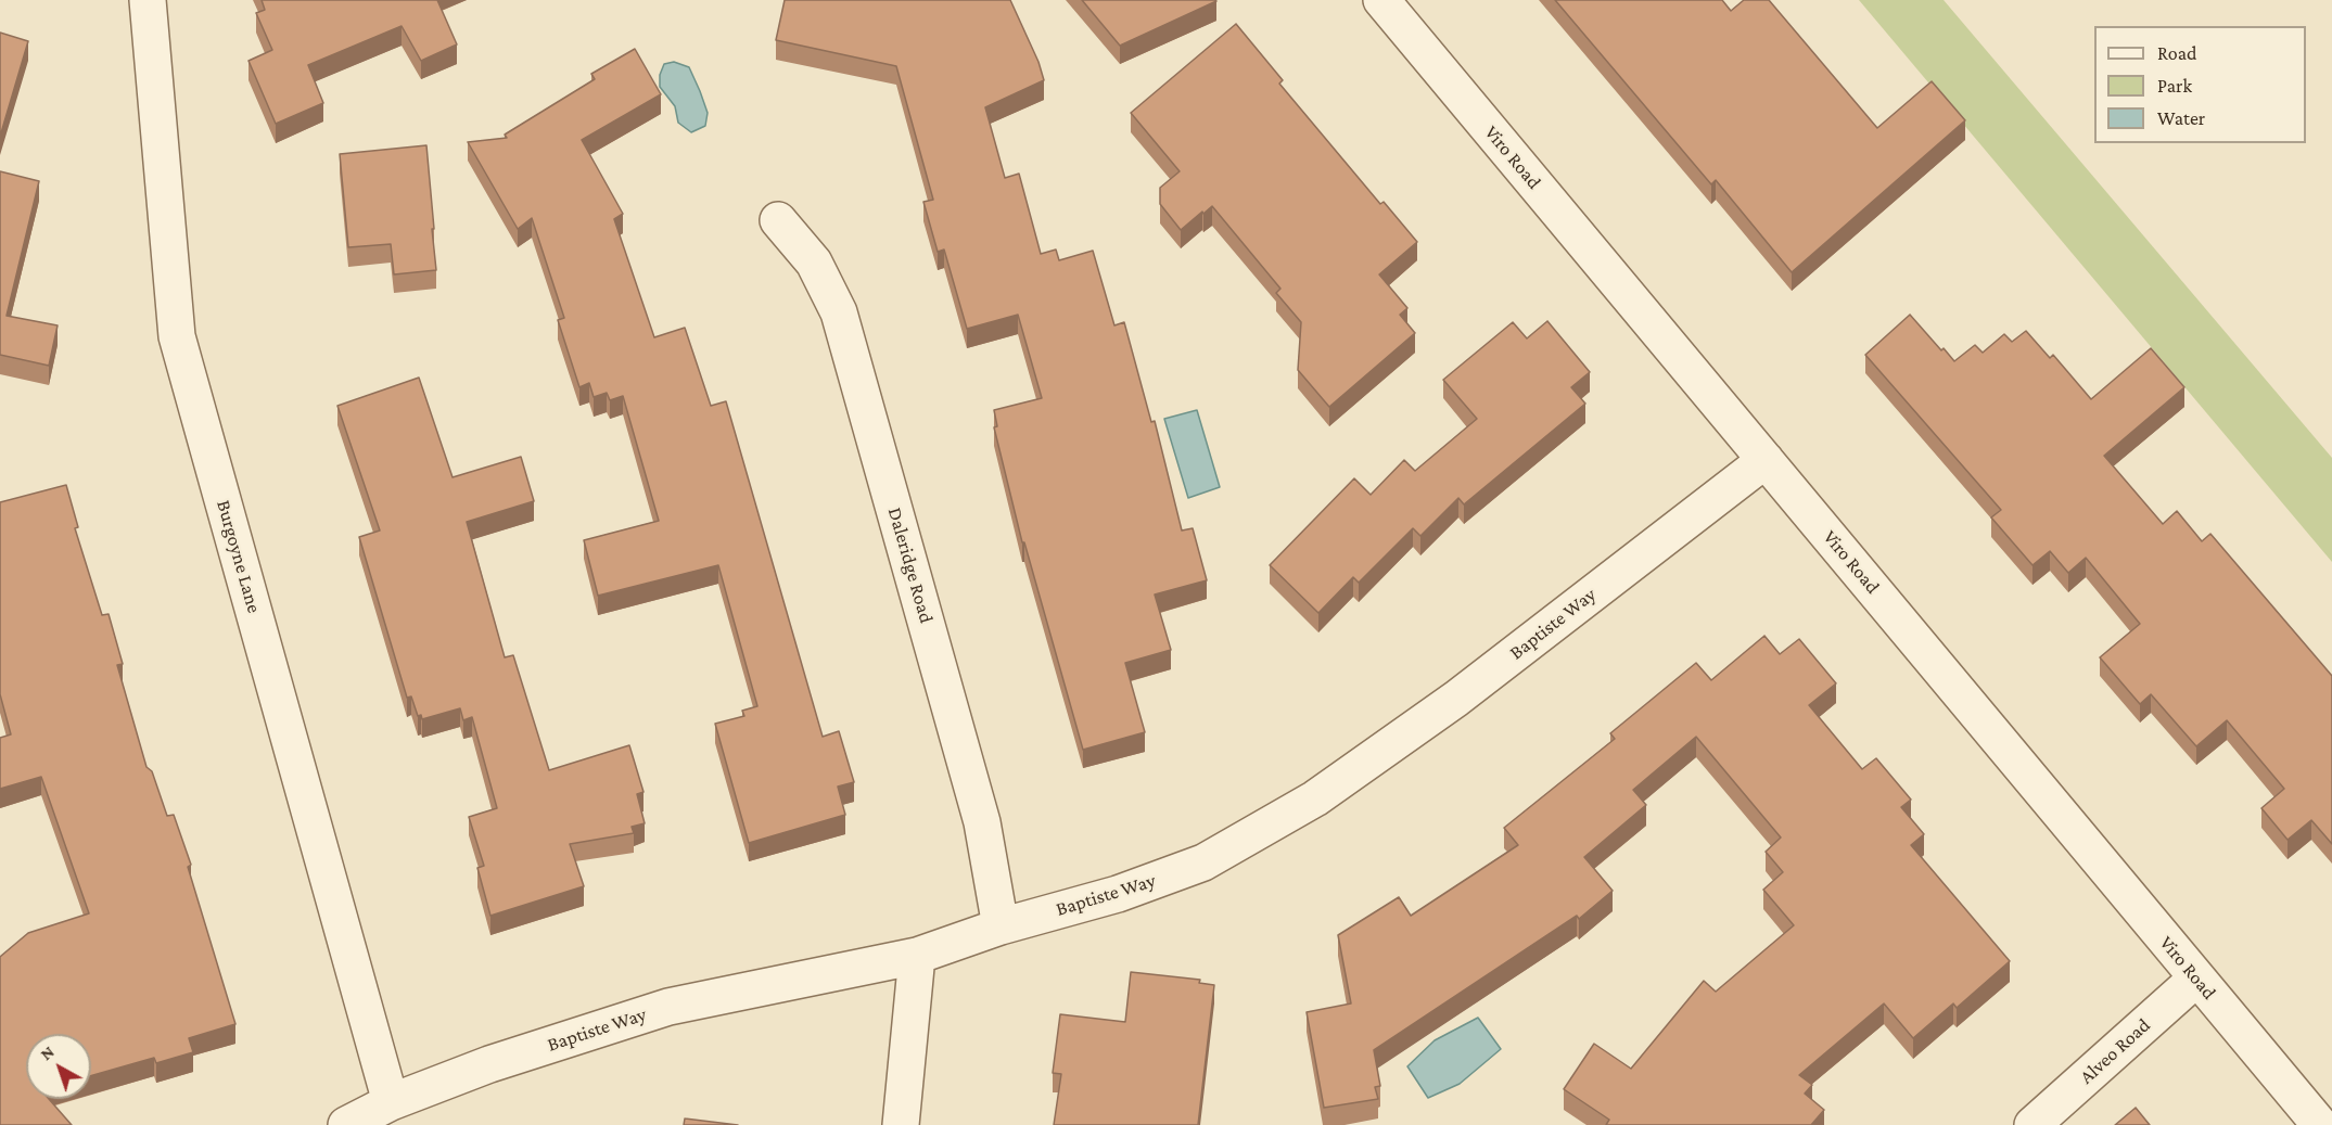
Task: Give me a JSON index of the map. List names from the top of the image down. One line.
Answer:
{"streets":{"street":["Viro Road","Burgoyne Lane","Daleridge Road","Baptiste Way","Alveo Road"]},"crossings":[["Viro Road","Baptiste Way"],["Viro Road","Alveo Road"],["Burgoyne Lane","Baptiste Way"],["Daleridge Road","Baptiste Way"]],"legend":["Road","Park","Water"],"north":"top left"}
